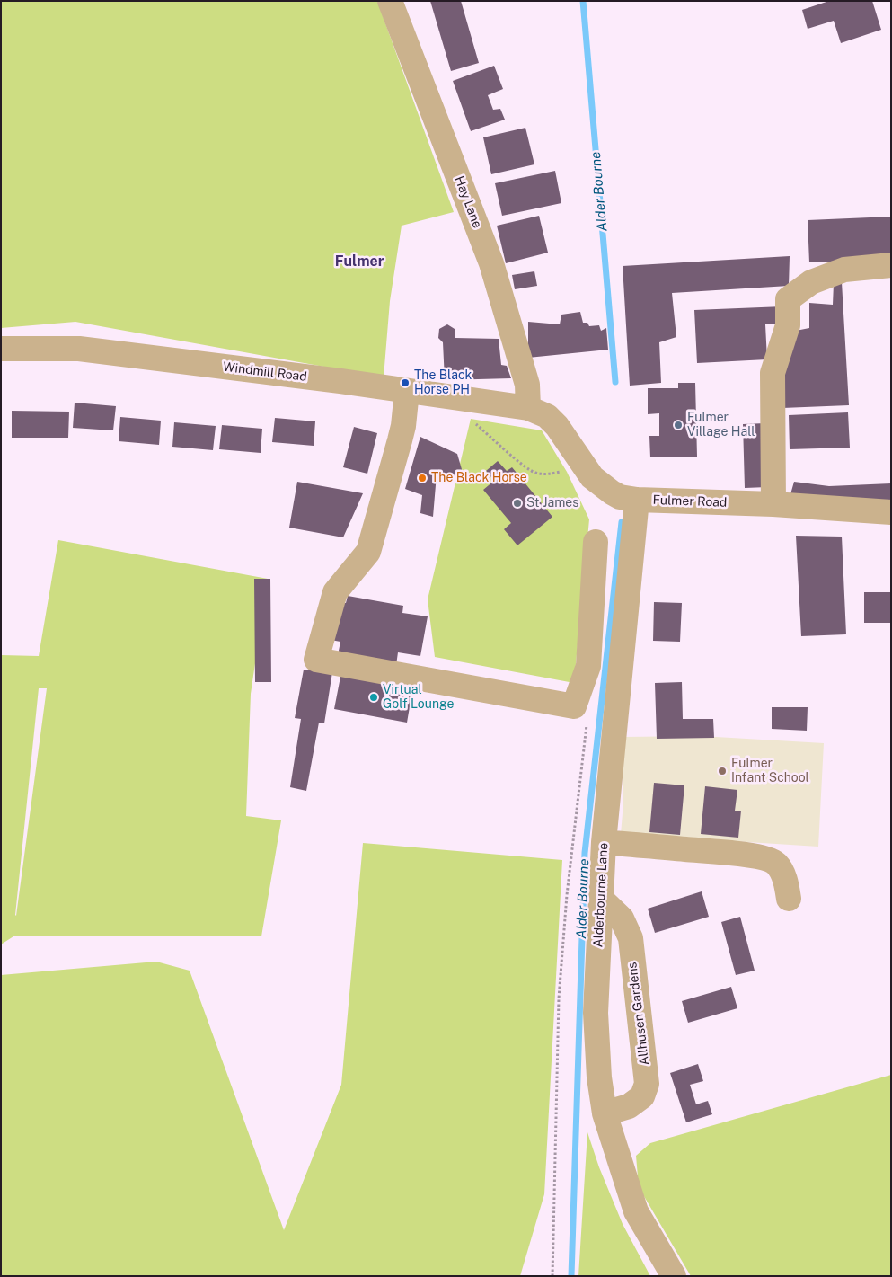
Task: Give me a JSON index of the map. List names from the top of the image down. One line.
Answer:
{"streets":{"street":["Hay Lane","Windmill Road","Fulmer Road","Alderbourne Lane","Allhusen Gardens"]},"crossings":[["Hay Lane","Windmill Road"],["Hay Lane","Fulmer Road"],["Windmill Road","Fulmer Road"],["Fulmer Road","Alderbourne Lane"],["Alderbourne Lane","Allhusen Gardens"]],"districts":["Fulmer"],"water":["Alder Bourne"],"places":["The Black Horse PH","Fulmer Village Hall","The Black Horse","St James","Virtual Golf Lounge","Fulmer Infant School"]}
